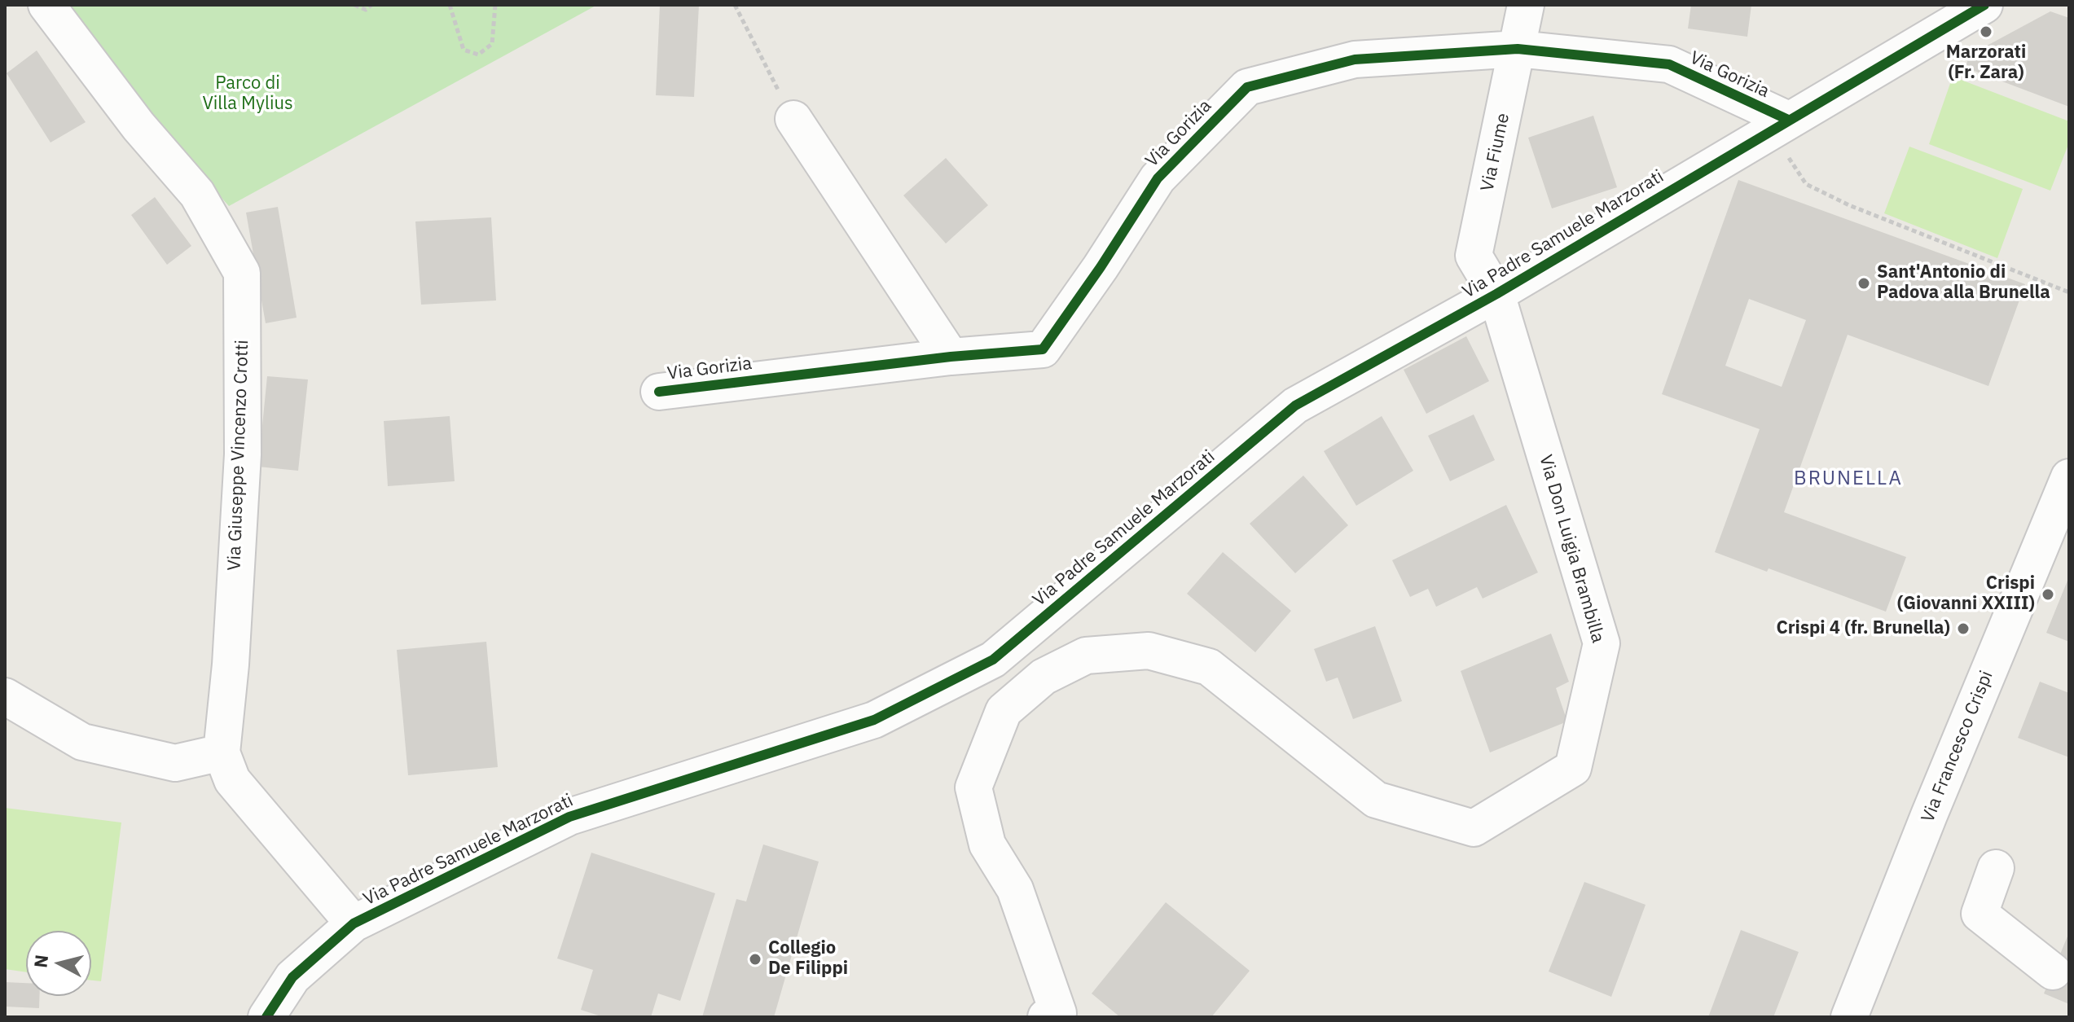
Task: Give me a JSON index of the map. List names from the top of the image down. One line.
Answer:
{"streets":{"street":["Via Gorizia","Via Fiume","Via Padre Samuele Marzorati","Via Giuseppe Vincenzo Crotti","Via Don Luigia Brambilla","Via Francesco Crispi"]},"crossings":[["Via Gorizia","Via Fiume"],["Via Gorizia","Via Padre Samuele Marzorati"],["Via Fiume","Via Padre Samuele Marzorati"],["Via Fiume","Via Don Luigia Brambilla"],["Via Padre Samuele Marzorati","Via Giuseppe Vincenzo Crotti"],["Via Padre Samuele Marzorati","Via Don Luigia Brambilla"]],"districts":["BRUNELLA"],"parks":["Parco di Villa Mylius"],"places":["Marzorati (Fr. Zara)","Sant'Antonio di Padova alla Brunella","Crispi (Giovanni XXIII)","Crispi 4 (fr. Brunella)","Collegio De Filippi"],"north":"left"}
